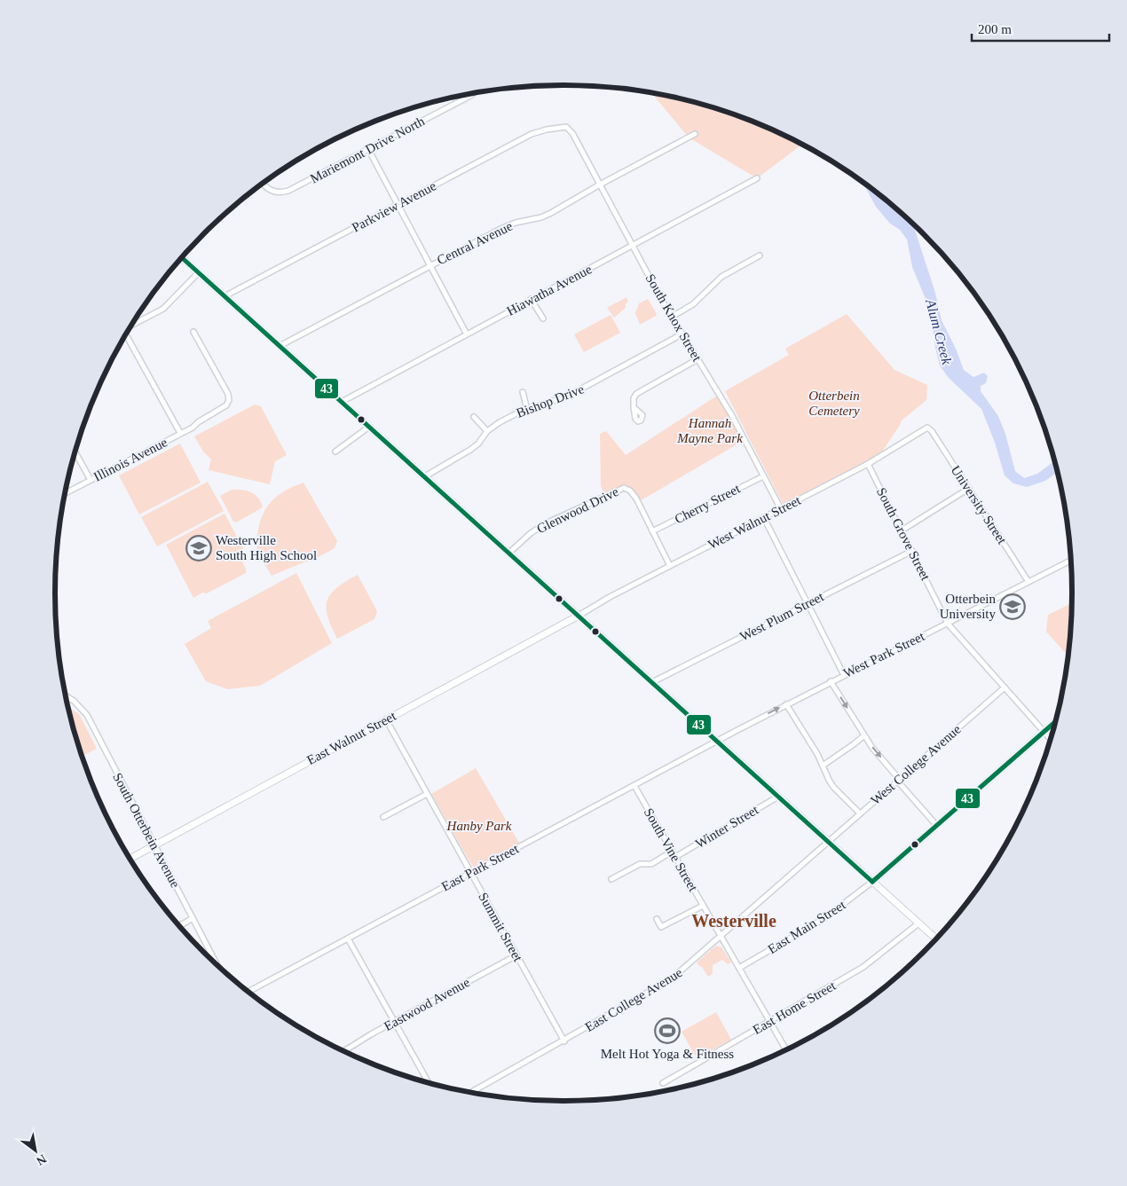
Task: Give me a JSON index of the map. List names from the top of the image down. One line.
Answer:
{"streets":{"main road":["East Walnut Street"],"street":["Mariemont Drive North","Parkview Avenue","Central Avenue","Hiawatha Avenue","South Knox Street","Bishop Drive","Illinois Avenue","Cherry Street","University Street","Glenwood Drive","West Walnut Street","South Grove Street","West Plum Street","West Park Street","West College Avenue","Winter Street","South Otterbein Avenue","South Vine Street","East Park Street","Summit Street","East Main Street","East College Avenue","Eastwood Avenue","East Home Street"]},"crossings":[["Parkview Avenue","South Knox Street"],["Central Avenue","South Knox Street"],["Hiawatha Avenue","South Knox Street"],["South Knox Street","Bishop Drive"],["South Knox Street","Cherry Street"],["South Knox Street","West Walnut Street"],["Cherry Street","Glenwood Drive"],["University Street","West Walnut Street"],["University Street","West Park Street"],["West Walnut Street","South Grove Street"],["West Walnut Street","East Walnut Street"],["South Grove Street","West Plum Street"],["South Grove Street","West Park Street"],["South Grove Street","West College Avenue"],["West Park Street","East Park Street"],["East Walnut Street","South Otterbein Avenue"],["East Walnut Street","Summit Street"],["West College Avenue","East College Avenue"],["Winter Street","South Vine Street"],["South Vine Street","East Park Street"],["South Vine Street","East Main Street"],["South Vine Street","East College Avenue"],["South Vine Street","East Home Street"],["East Park Street","Summit Street"],["Summit Street","East College Avenue"],["Summit Street","Eastwood Avenue"]],"districts":["Westerville"],"water":["Alum Creek"],"parks":["Otterbein Cemetery","Hannah Mayne Park","Hanby Park"],"places":{"school or university":["Westerville South High School","Otterbein University"],"sports":["Melt Hot Yoga & Fitness"]},"lines":["transit line 43"],"scale_bar":"200 m","north":"bottom right"}
